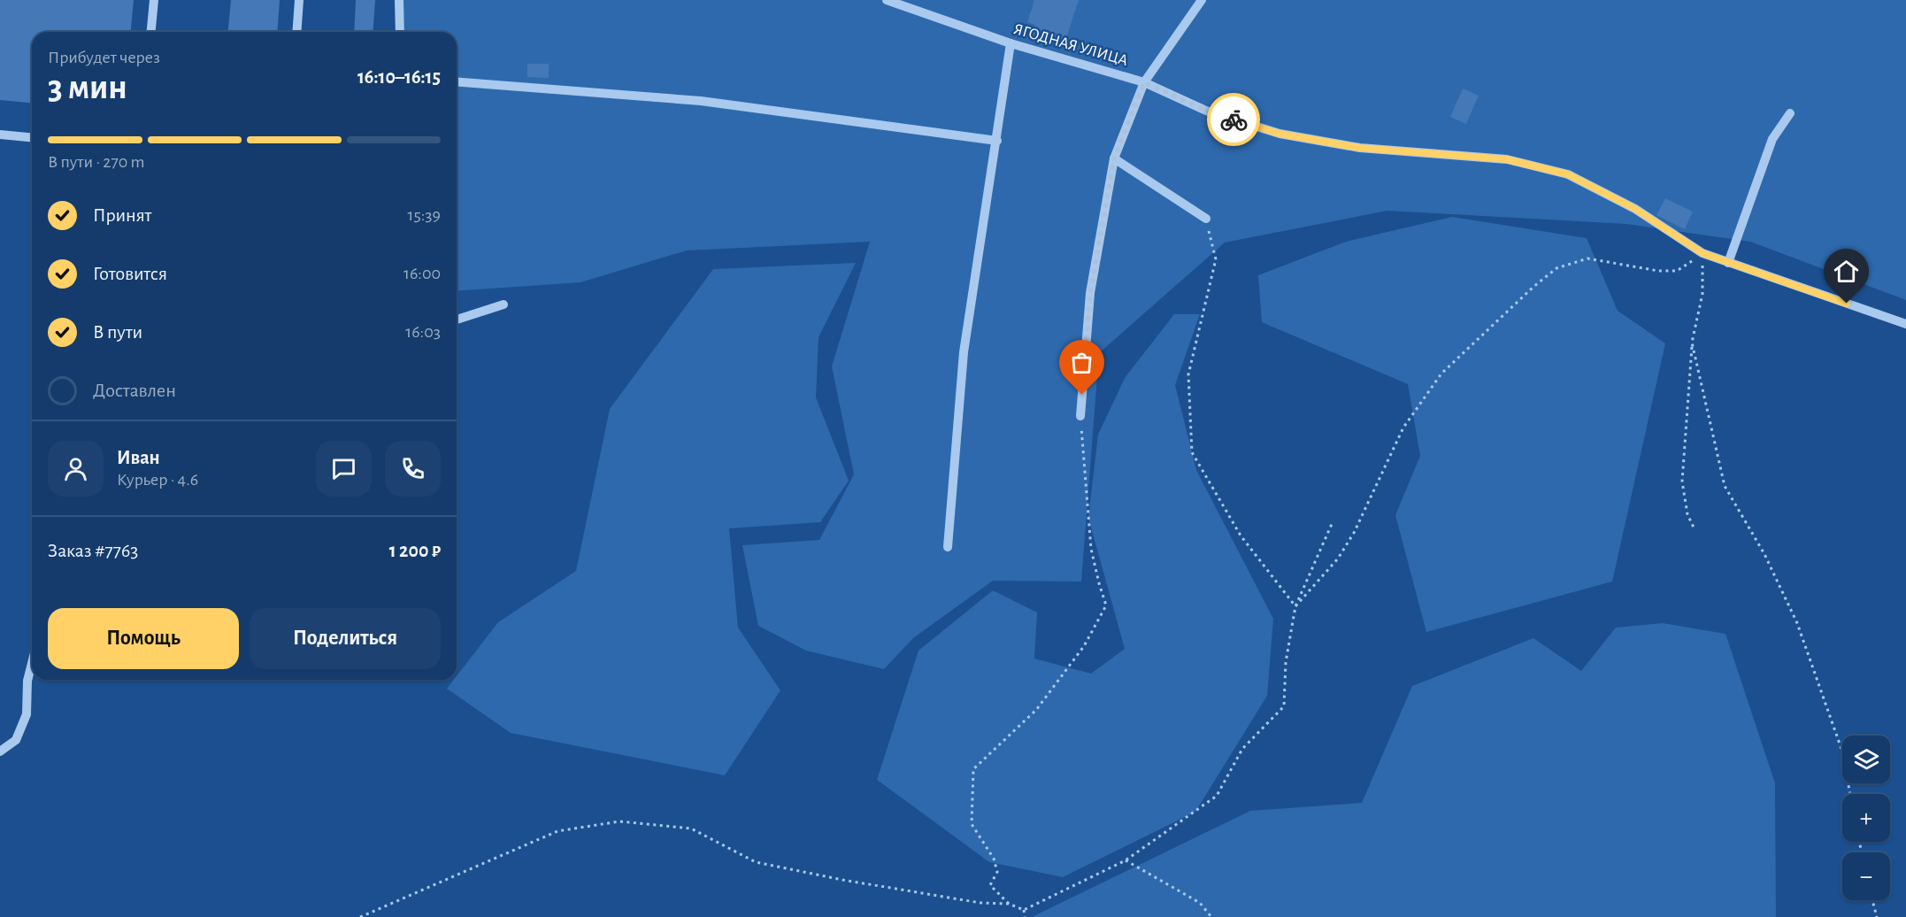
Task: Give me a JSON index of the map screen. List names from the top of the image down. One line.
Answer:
{"streets":{"street":["ЯГОДНАЯ УЛИЦА"]},"page":{"heading":["3 мин","Прибудет через","16:10–16:15"],"panel":["Иван","Курьер · 4.6","Заказ #7763","1 200 ₽"],"bar":"В пути · 270 m","list":[["Принят","15:39"],["Готовится","16:00"],["В пути","16:03"],"Доставлен"],"buttons":["Помощь","Поделиться"],"map_buttons":["+","−"]}}
